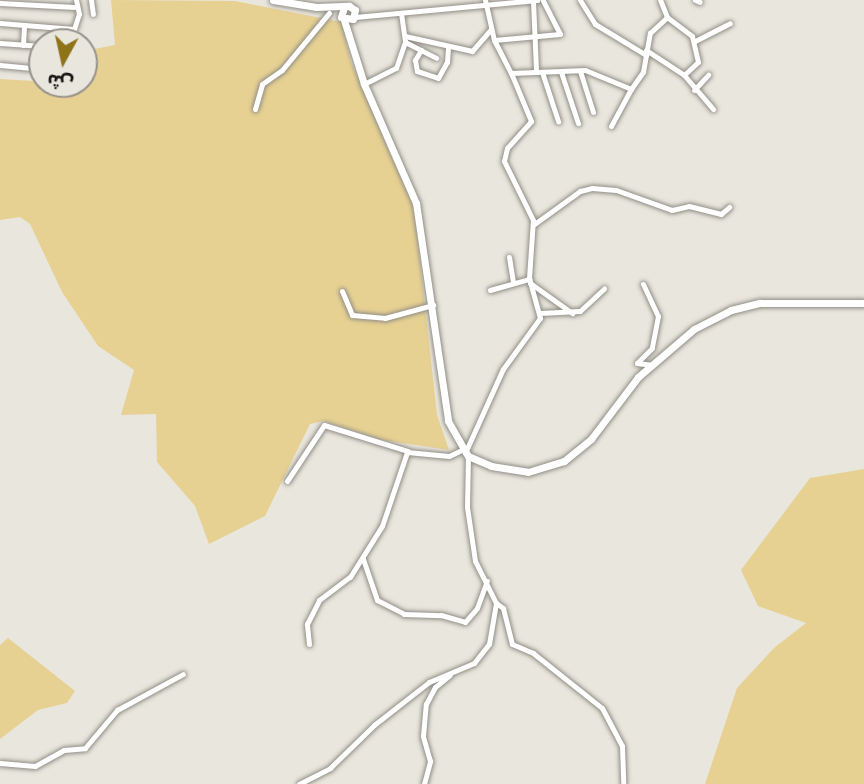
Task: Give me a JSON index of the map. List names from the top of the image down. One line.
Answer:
{"north":"bottom"}
